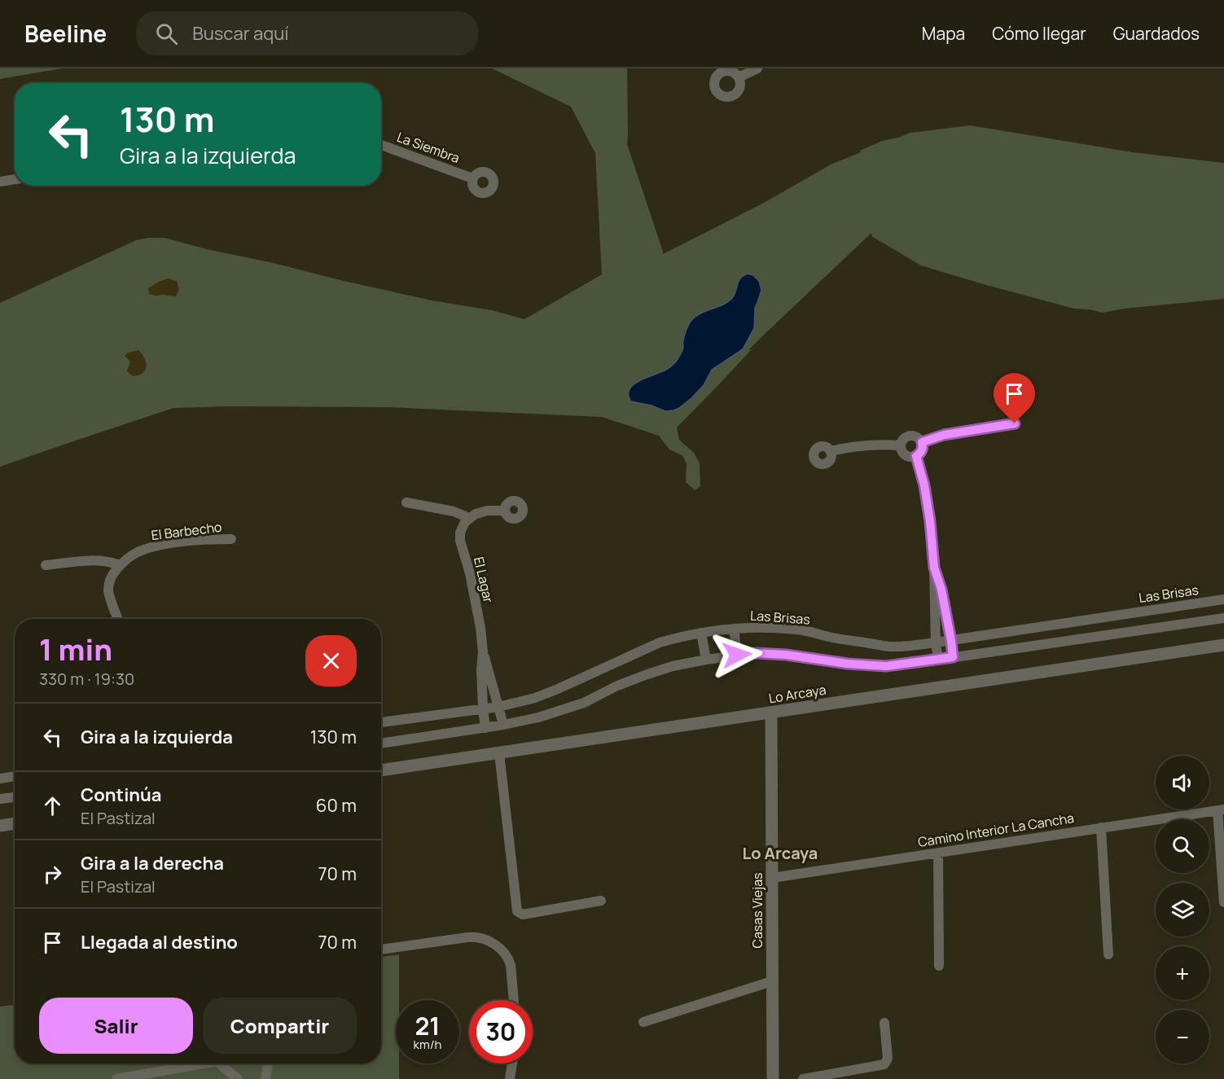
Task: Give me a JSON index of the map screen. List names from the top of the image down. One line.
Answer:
{"streets":{"street":["La Siembra","El Barbecho","El Lagar","Las Brisas","Lo Arcaya","Camino Interior La Cancha","Casas Viejas"]},"crossings":[["Lo Arcaya","Casas Viejas"],["Camino Interior La Cancha","Casas Viejas"]],"districts":["Lo Arcaya"],"page":{"header":"Beeline","search":"Buscar aquí","nav":["Mapa","Cómo llegar","Guardados"],"turn":["130 m","Gira a la izquierda"],"heading":["1 min","330 m · 19:30"],"list":[{"name":"Gira a la izquierda","value":"130 m"},{"name":"Continúa","note":"El Pastizal","value":"60 m"},{"name":"Gira a la derecha","note":"El Pastizal","value":"70 m"},{"name":"Llegada al destino","value":"70 m"}],"map_buttons":["+","−"],"buttons":["Salir","Compartir"],"speed":"21 km/h","limit":"30"}}
